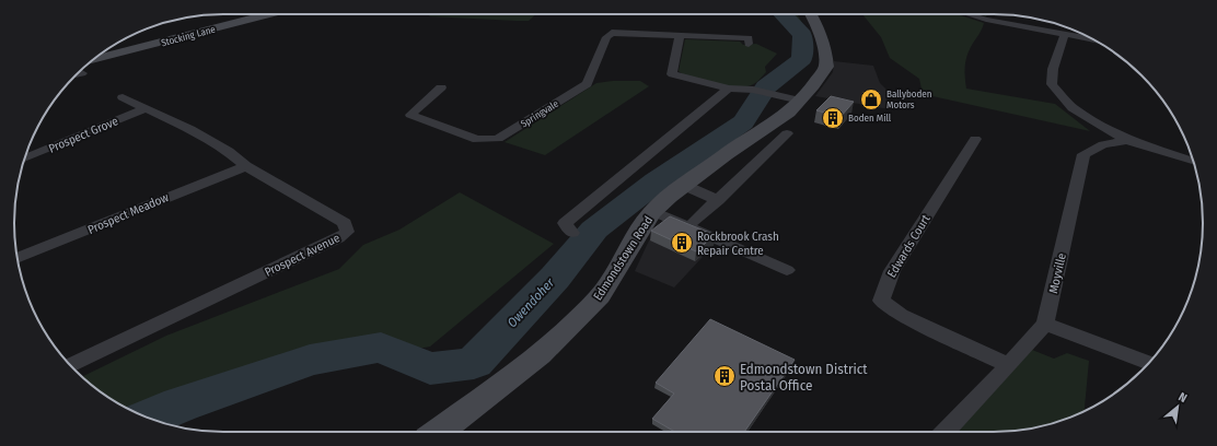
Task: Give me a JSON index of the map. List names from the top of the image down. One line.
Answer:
{"streets":{"main road":["Stocking Lane","Edmondstown Road"],"street":["Springvale","Prospect Grove","Prospect Meadow","Edwards Court","Prospect Avenue","Moyville"]},"crossings":[["Prospect Grove","Prospect Avenue"],["Prospect Meadow","Prospect Avenue"]],"water":["Owendoher"],"places":{"shop":["Ballyboden Motors"],"building":["Boden Mill","Rockbrook Crash Repair Centre","Edmondstown District Postal Office"]},"north":"top right"}
